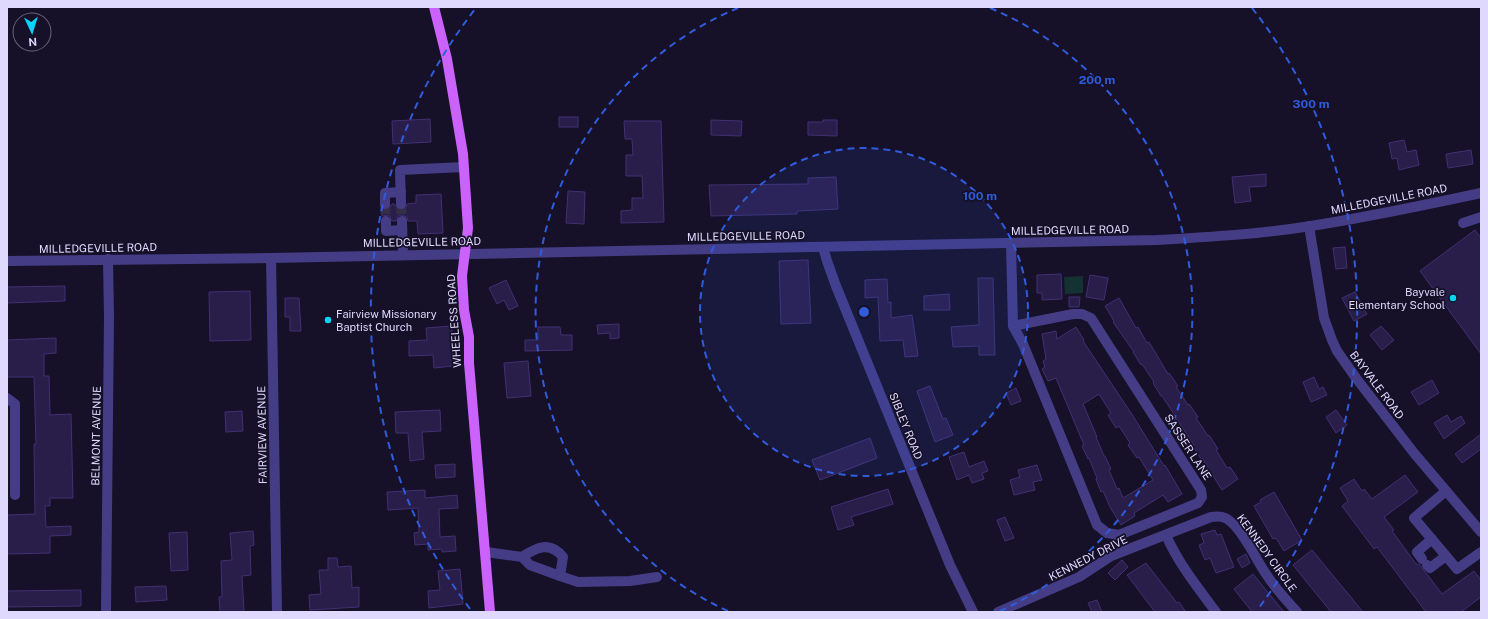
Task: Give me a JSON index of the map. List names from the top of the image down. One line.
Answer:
{"streets":{"main road":["WHEELESS ROAD"],"street":["MILLEDGEVILLE ROAD","BAYVALE ROAD","SIBLEY ROAD","FAIRVIEW AVENUE","BELMONT AVENUE","SASSER LANE","KENNEDY CIRCLE","KENNEDY DRIVE"]},"crossings":[["MILLEDGEVILLE ROAD","WHEELESS ROAD"],["MILLEDGEVILLE ROAD","BAYVALE ROAD"],["MILLEDGEVILLE ROAD","SIBLEY ROAD"],["MILLEDGEVILLE ROAD","FAIRVIEW AVENUE"],["MILLEDGEVILLE ROAD","BELMONT AVENUE"],["MILLEDGEVILLE ROAD","SASSER LANE"],["KENNEDY CIRCLE","KENNEDY DRIVE"]],"places":["Bayvale Elementary School","Fairview Missionary Baptist Church"],"north":"bottom","rings":["200 m","300 m","100 m"]}
